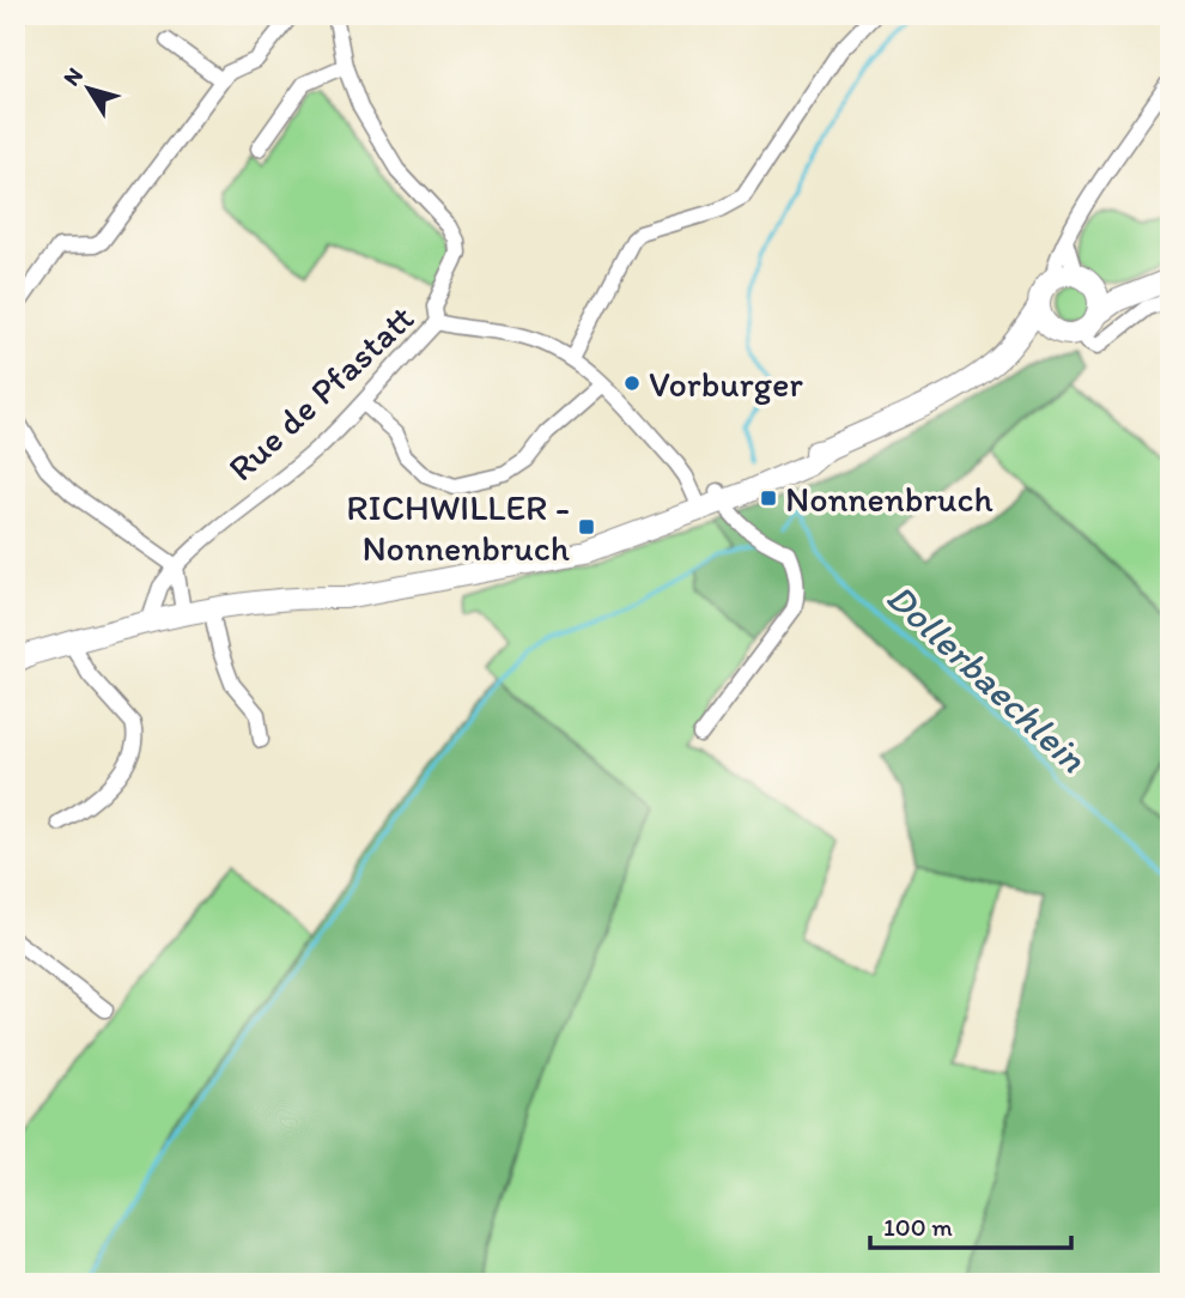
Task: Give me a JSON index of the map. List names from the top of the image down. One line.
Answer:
{"streets":{"street":["Rue de Pfastatt"]},"water":["Dollerbaechlein"],"places":{"other":["Vorburger"],"transit":["Nonnenbruch","RICHWILLER - Nonnenbruch"]},"scale_bar":"100 m","north":"top left"}
